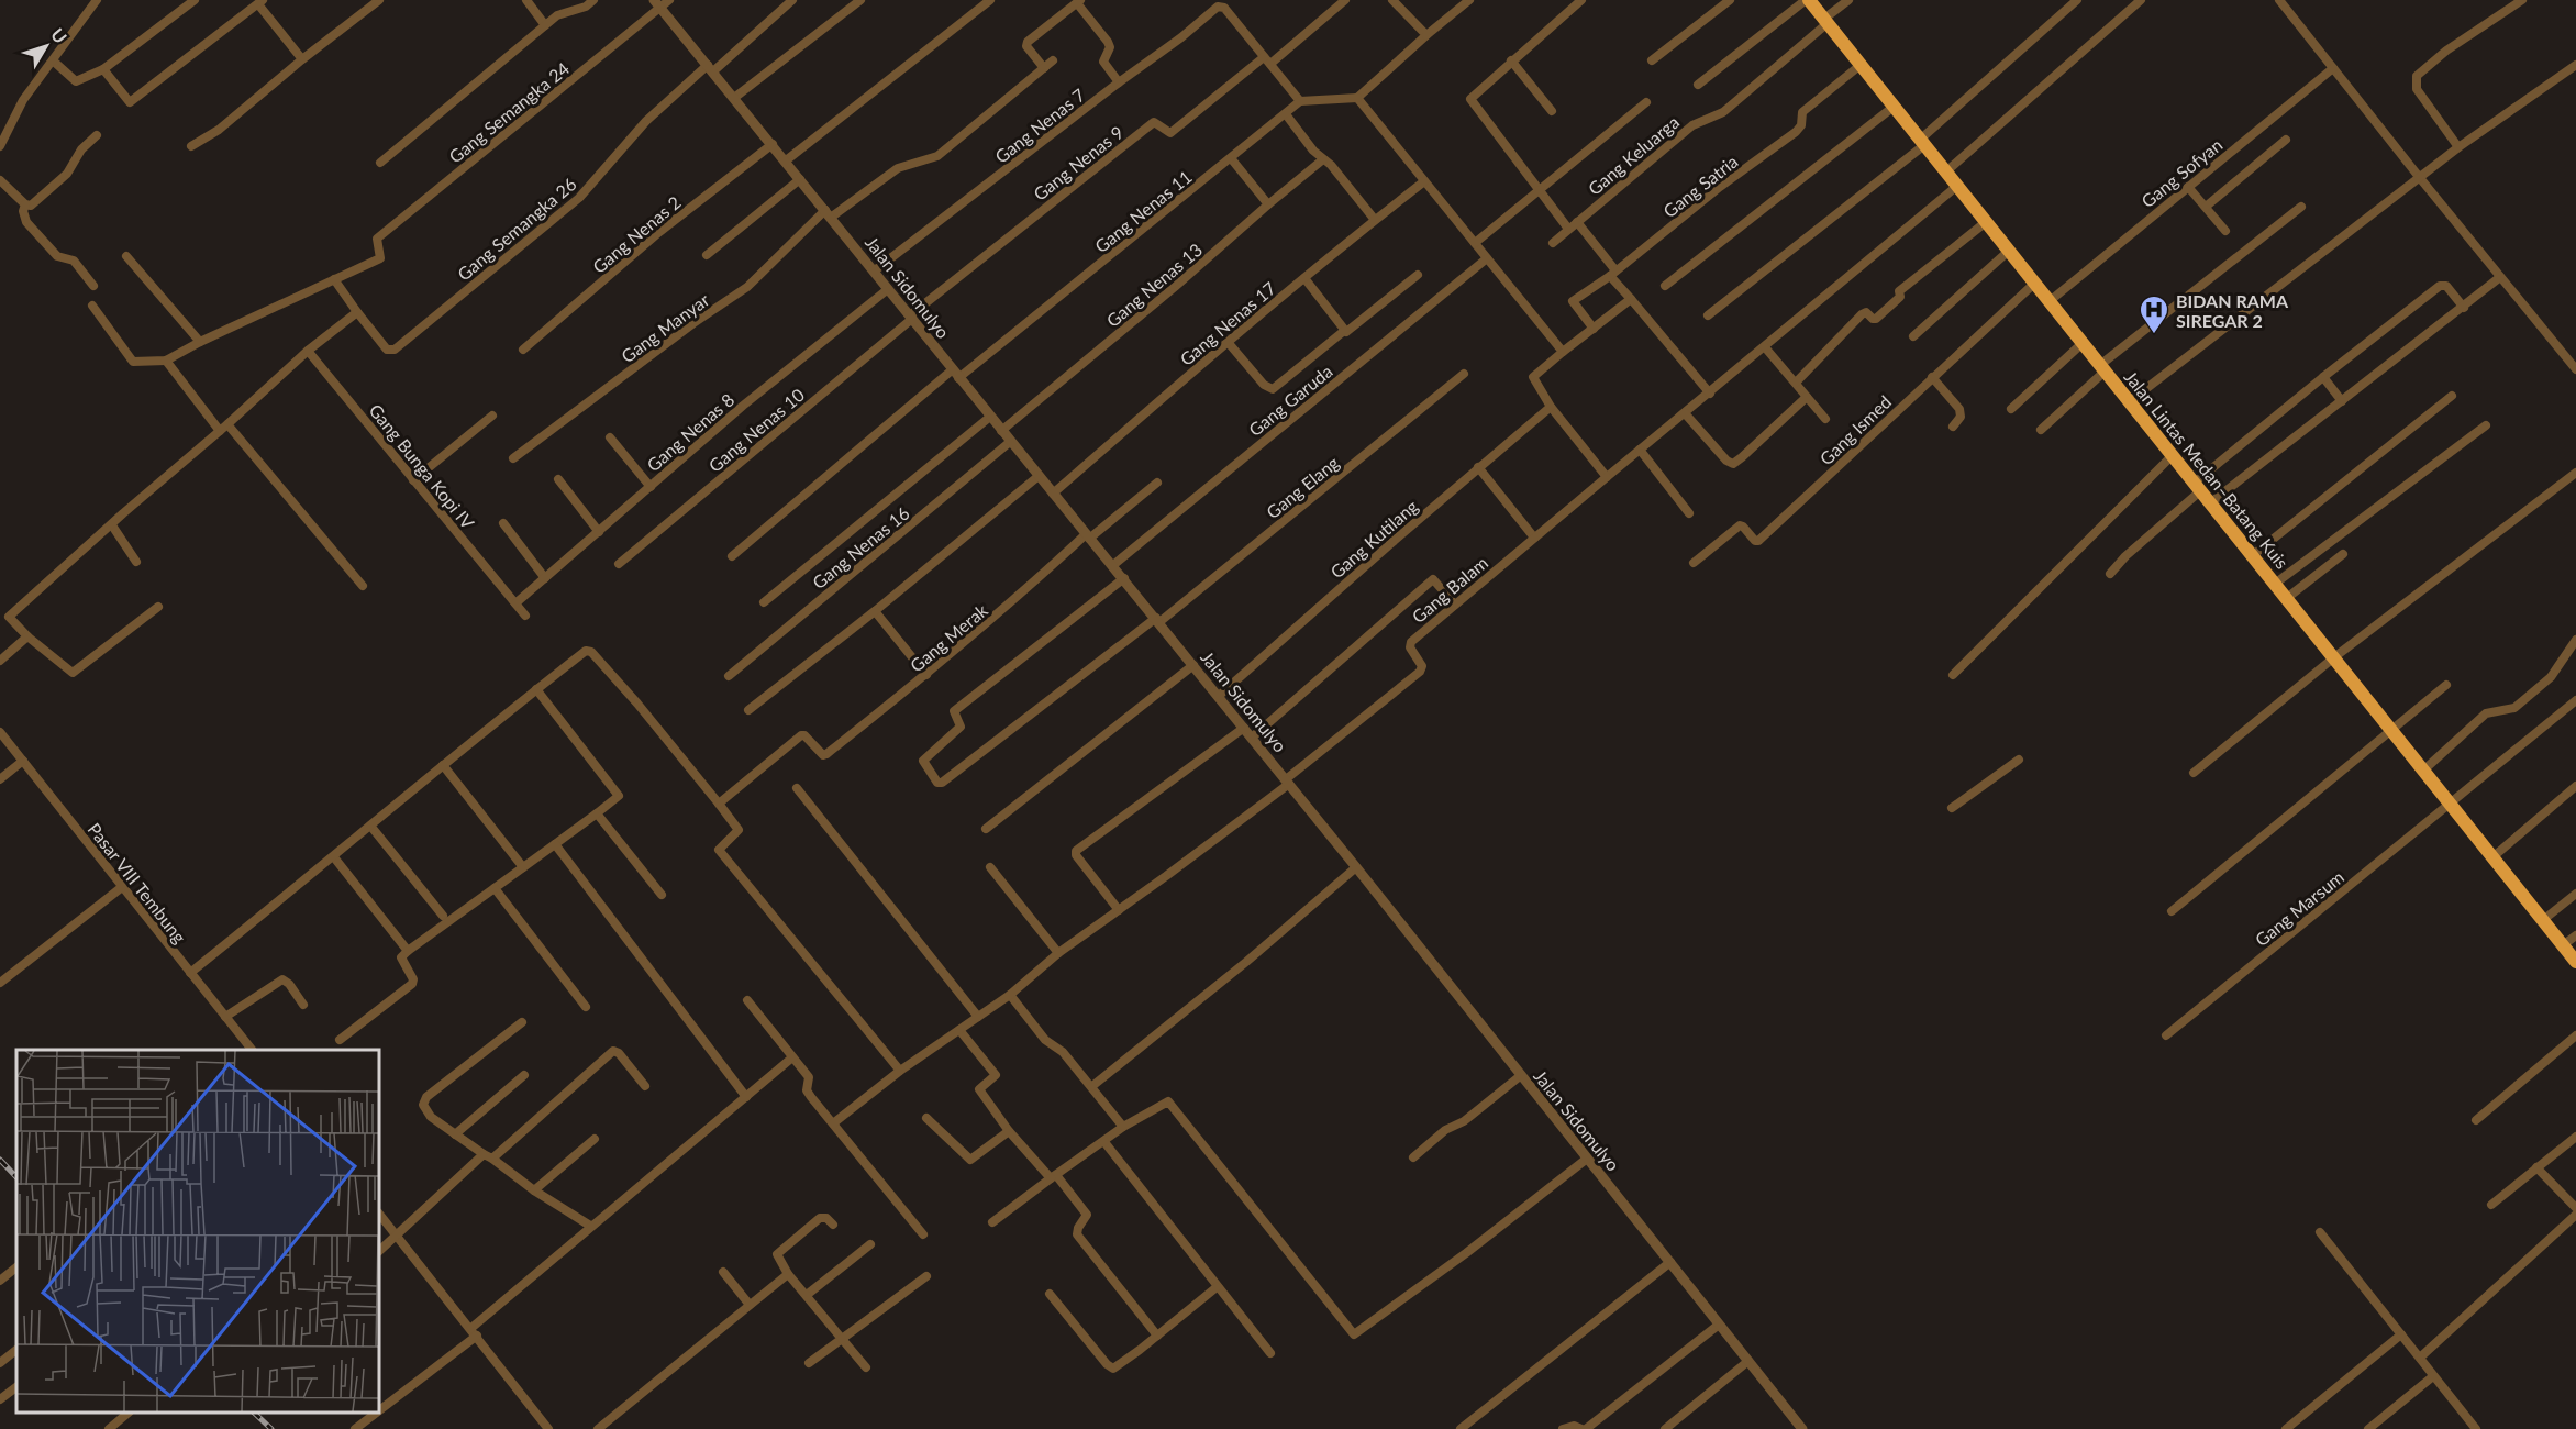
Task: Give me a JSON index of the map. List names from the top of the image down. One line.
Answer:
{"streets":{"highway":["Jalan Lintas Medan–Batang Kuis"],"street":["Gang Semangka 24","Gang Nenas 7","Gang Keluarga","Gang Nenas 9","Gang Sofyan","Gang Satria","Gang Nenas 11","Gang Semangka 26","Gang Nenas 2","Gang Nenas 13","Jalan Sidomulyo","Gang Nenas 17","Gang Manyar","Gang Garuda","Gang Nenas 10","Gang Ismed","Gang Nenas 8","Gang Bunga Kopi IV","Gang Elang","Gang Kutilang","Gang Nenas 16","Gang Balam","Gang Merak","Pasar VIII Tembung","Gang Marsum"]},"crossings":[["Gang Semangka 24","Jalan Sidomulyo"],["Gang Nenas 7","Gang Nenas 9"],["Gang Nenas 7","Jalan Sidomulyo"],["Gang Keluarga","Jalan Lintas Medan–Batang Kuis"],["Gang Nenas 9","Jalan Sidomulyo"],["Gang Nenas 9","Gang Nenas 10"],["Gang Sofyan","Jalan Lintas Medan–Batang Kuis"],["Gang Satria","Jalan Lintas Medan–Batang Kuis"],["Gang Nenas 11","Jalan Sidomulyo"],["Gang Semangka 26","Jalan Sidomulyo"],["Gang Nenas 2","Jalan Sidomulyo"],["Gang Nenas 13","Jalan Sidomulyo"],["Jalan Sidomulyo","Gang Nenas 17"],["Jalan Sidomulyo","Gang Manyar"],["Jalan Sidomulyo","Gang Garuda"],["Jalan Sidomulyo","Gang Nenas 10"],["Jalan Sidomulyo","Gang Nenas 8"],["Jalan Sidomulyo","Gang Elang"],["Jalan Sidomulyo","Gang Kutilang"],["Jalan Sidomulyo","Gang Nenas 16"],["Jalan Sidomulyo","Gang Balam"],["Jalan Sidomulyo","Gang Merak"],["Gang Ismed","Jalan Lintas Medan–Batang Kuis"],["Gang Nenas 8","Gang Bunga Kopi IV"],["Jalan Lintas Medan–Batang Kuis","Gang Balam"],["Jalan Lintas Medan–Batang Kuis","Gang Marsum"]],"places":{"hospital":["BIDAN RAMA SIREGAR 2"]},"north":"top right"}
